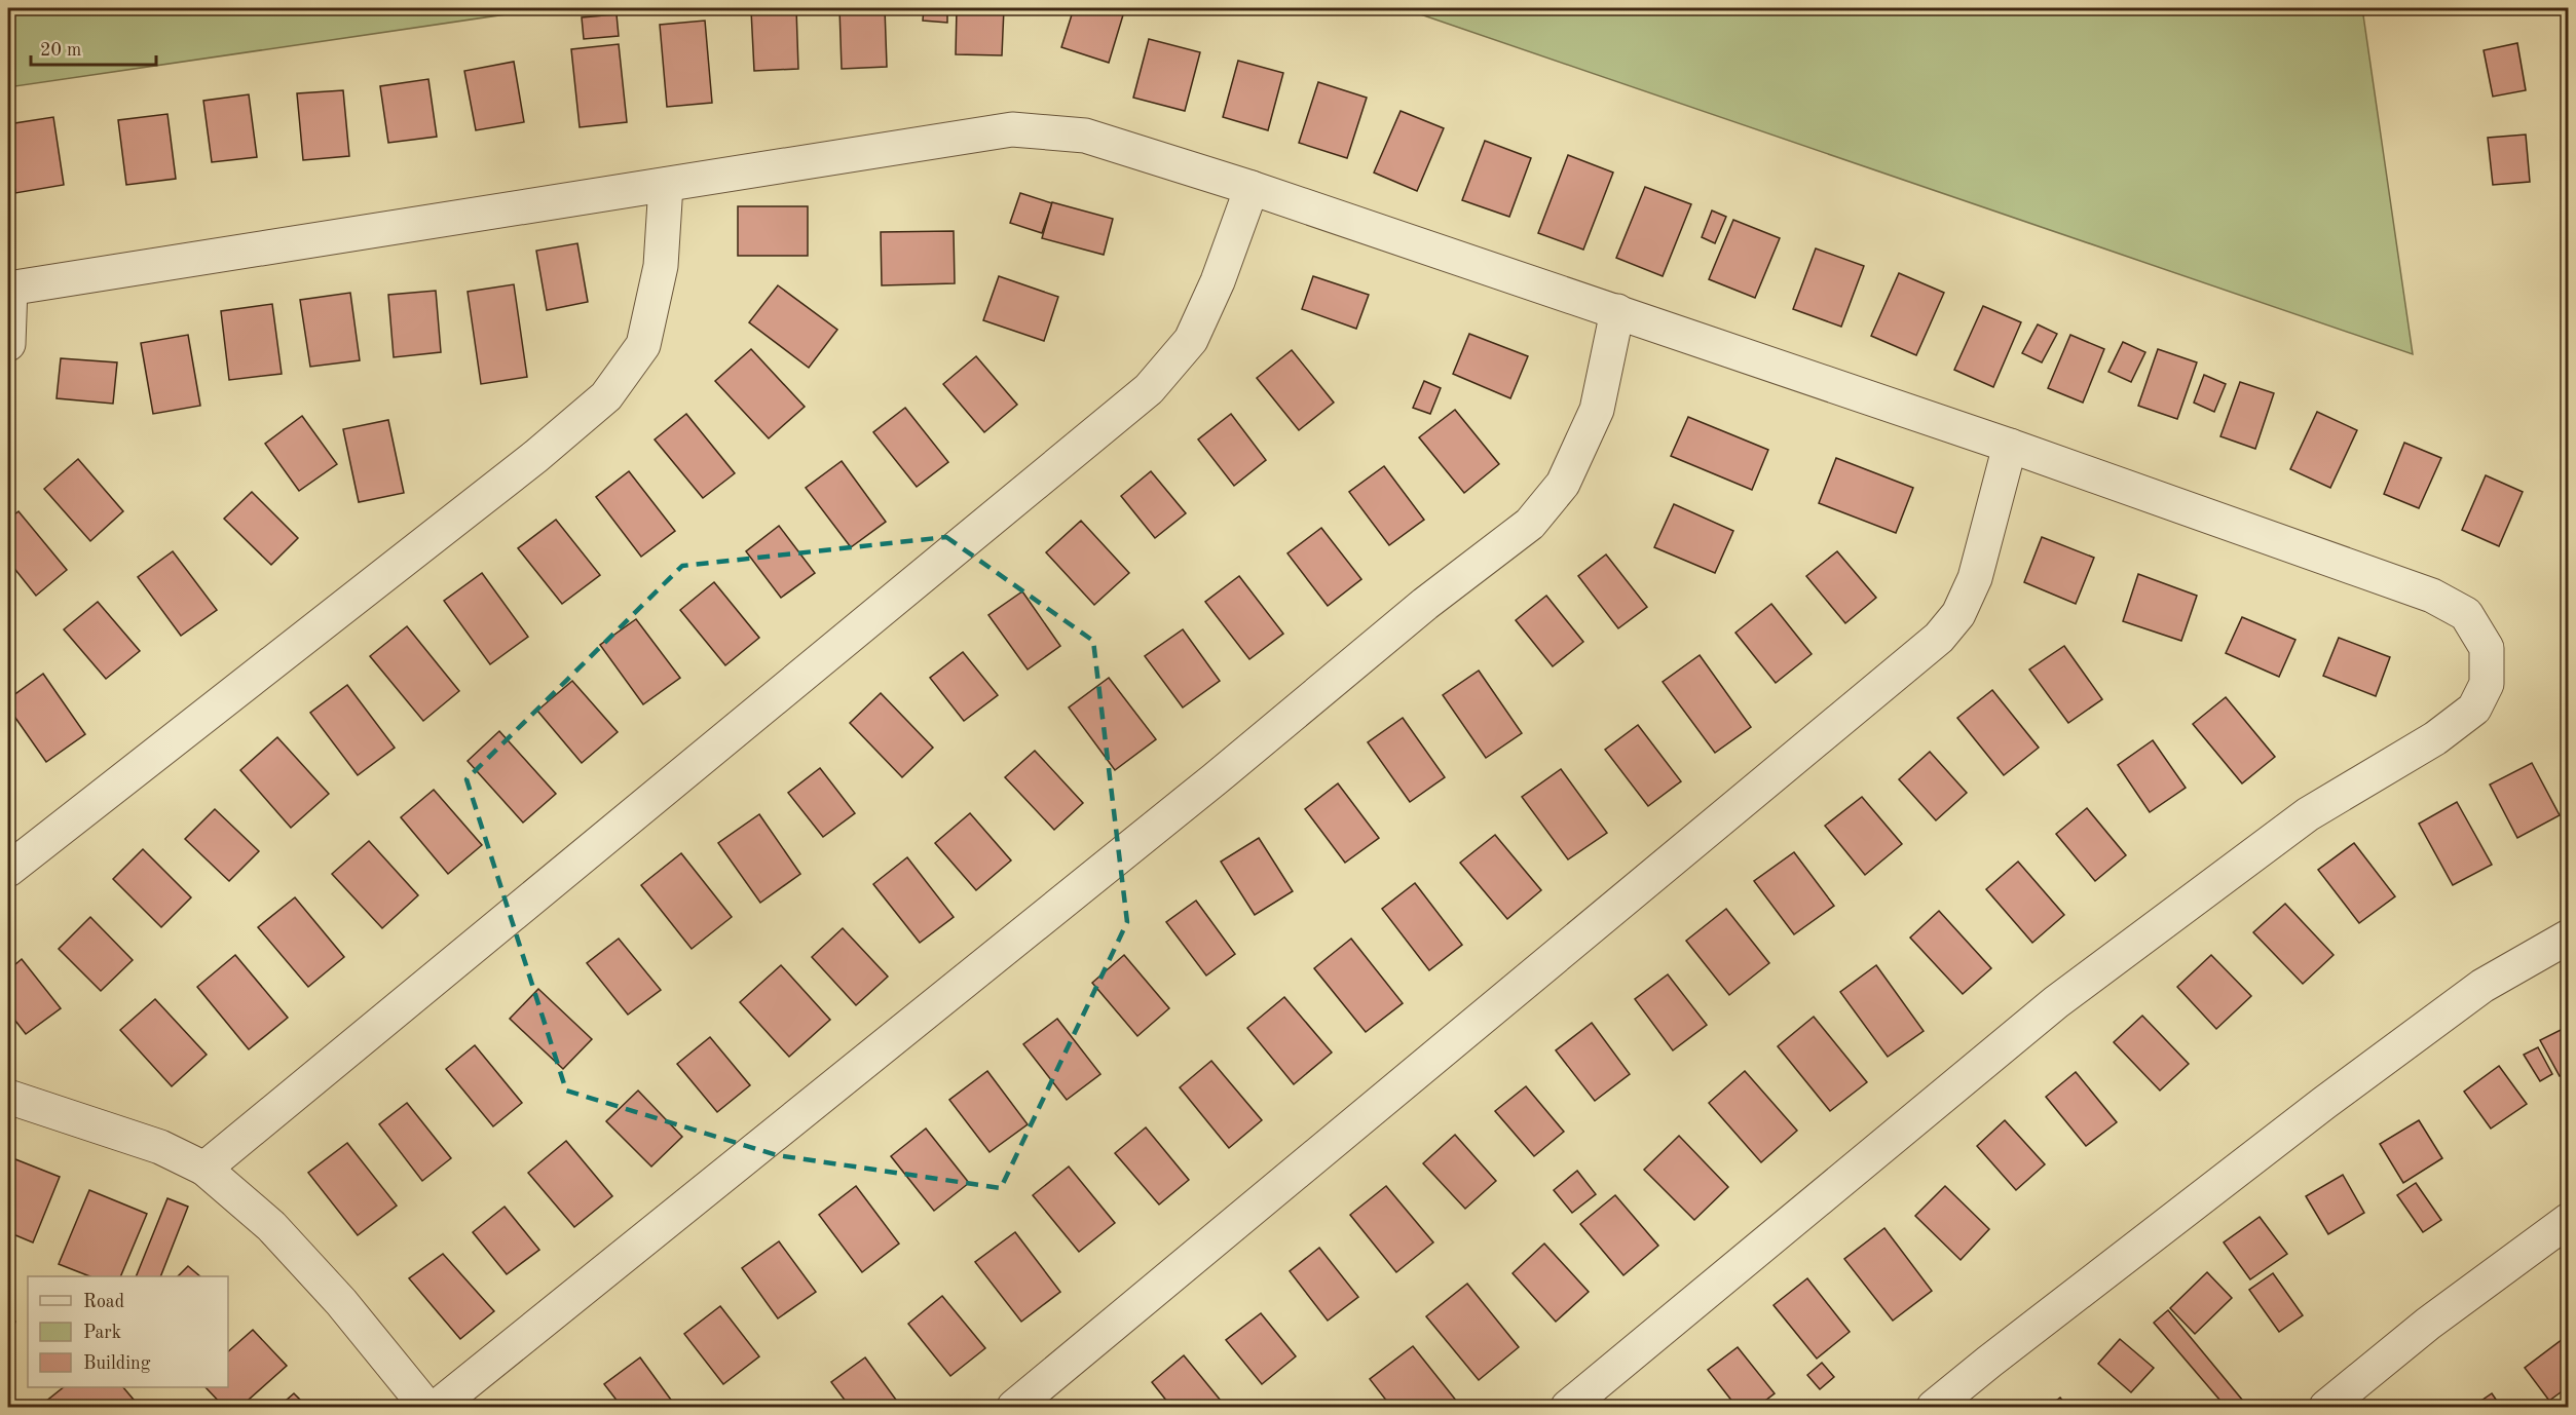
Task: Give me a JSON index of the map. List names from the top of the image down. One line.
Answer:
{"legend":["Road","Park","Building"],"scale_bar":"20 m"}
